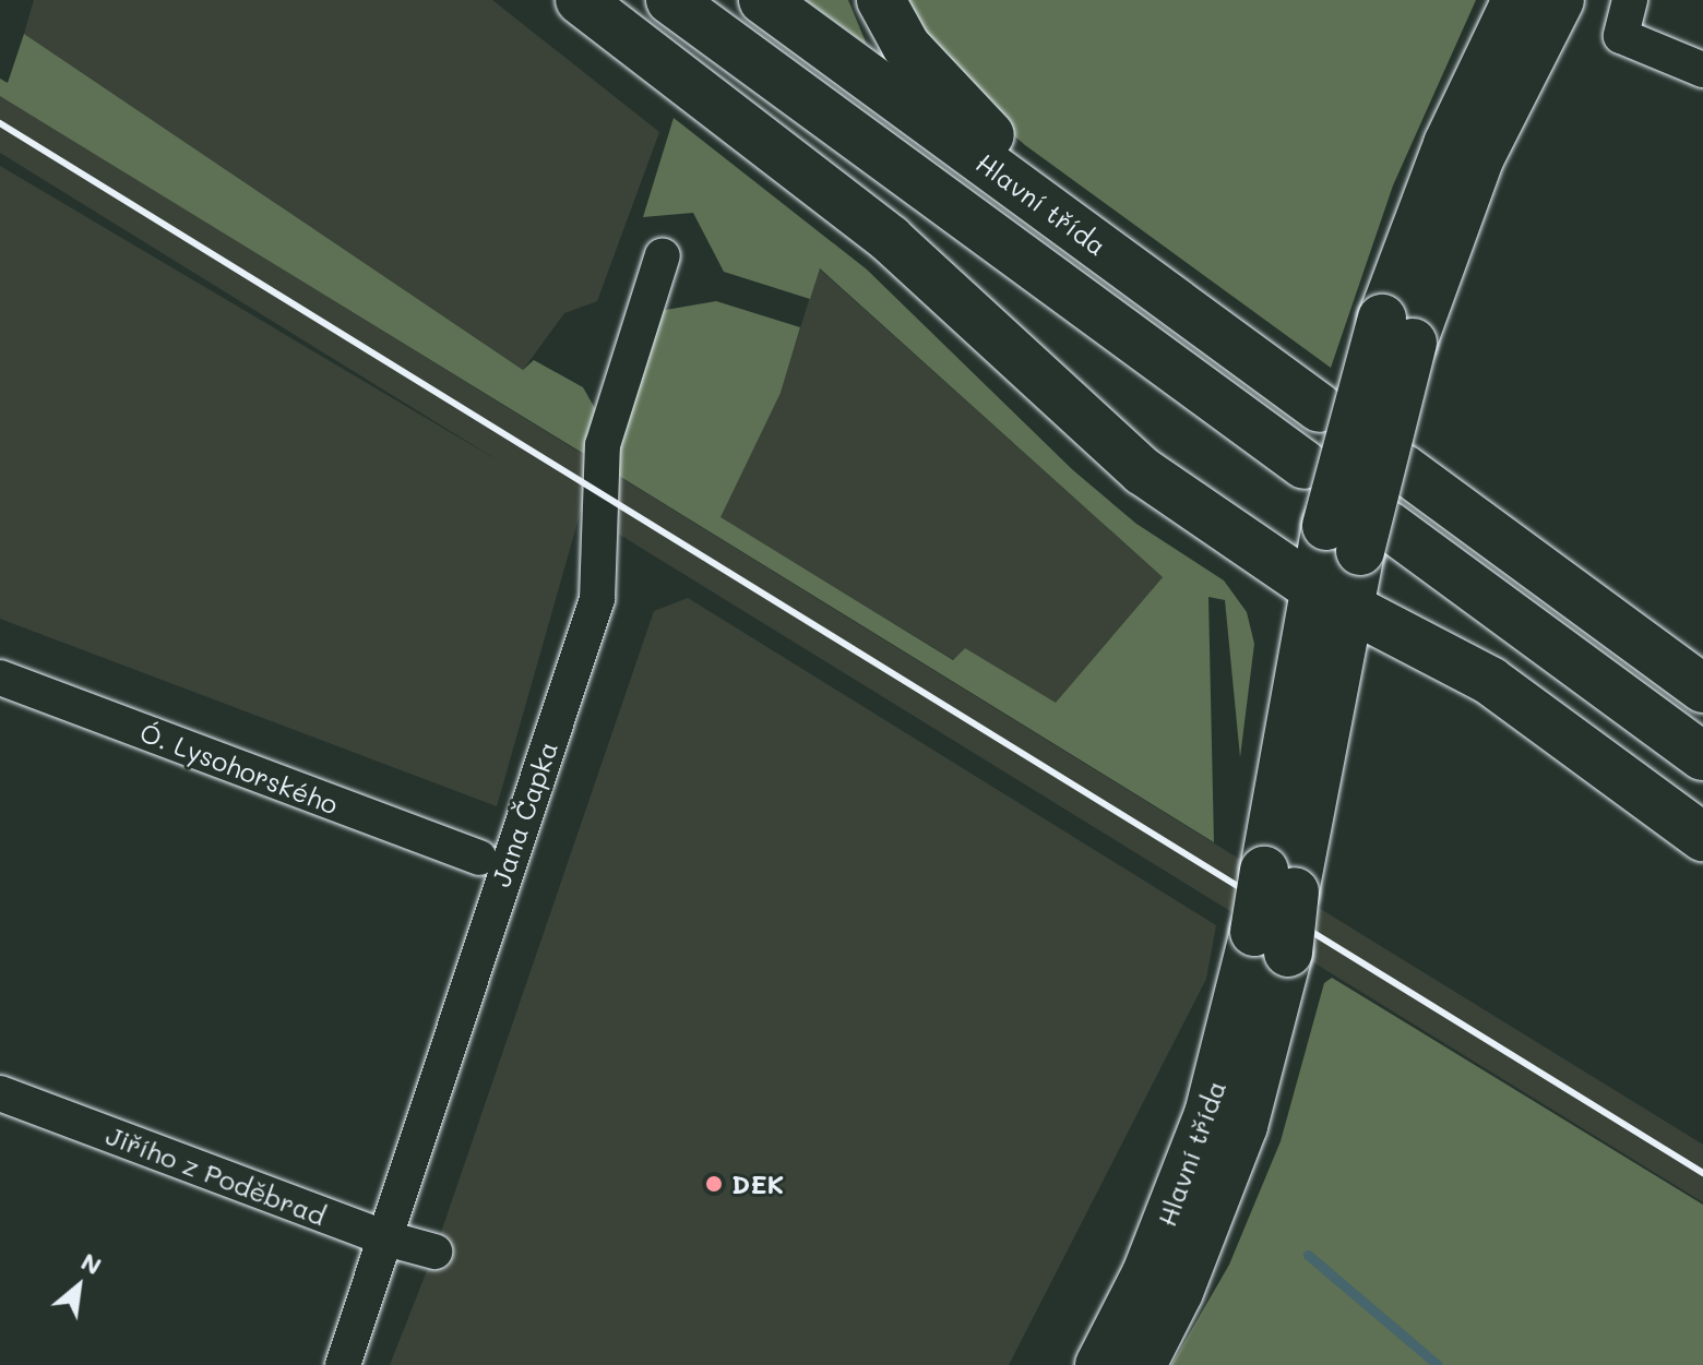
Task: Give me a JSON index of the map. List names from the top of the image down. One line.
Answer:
{"streets":{"main road":["Hlavní třída"],"street":["Ó. Lysohorského","Jana Čapka","Jiřího z Poděbrad"]},"crossings":[["Jana Čapka","Jiřího z Poděbrad"]],"places":["DEK"],"north":"top right"}
